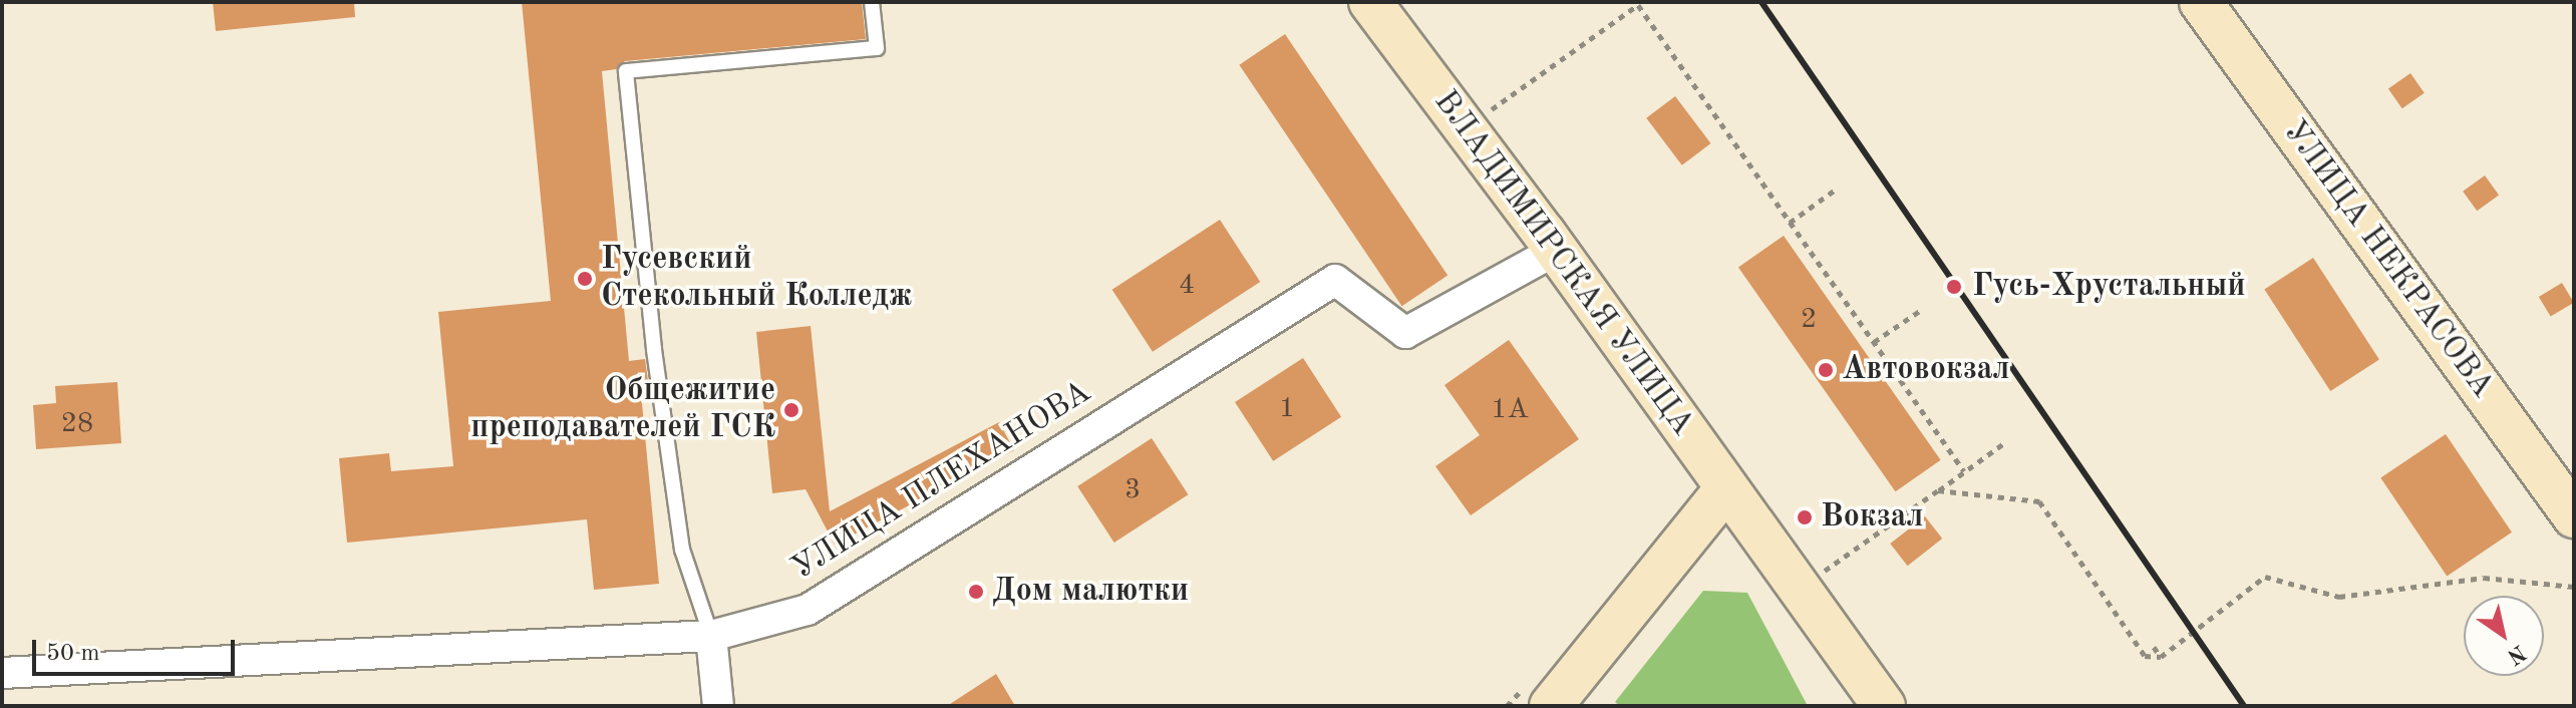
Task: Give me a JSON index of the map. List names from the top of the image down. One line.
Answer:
{"streets":{"street":["УЛИЦА НЕКРАСОВА","ВЛАДИМИРСКАЯ УЛИЦА","УЛИЦА ПЛЕХАНОВА"]},"crossings":[["ВЛАДИМИРСКАЯ УЛИЦА","УЛИЦА ПЛЕХАНОВА"]],"places":["Гусевский Стекольный Колледж","Гусь-Хрустальный","Автовокзал","Общежитие преподавателей ГСК","Вокзал","Дом малютки"],"house_numbers":["4","2","1","1А","28","3"],"scale_bar":"50 m","north":"bottom right"}
